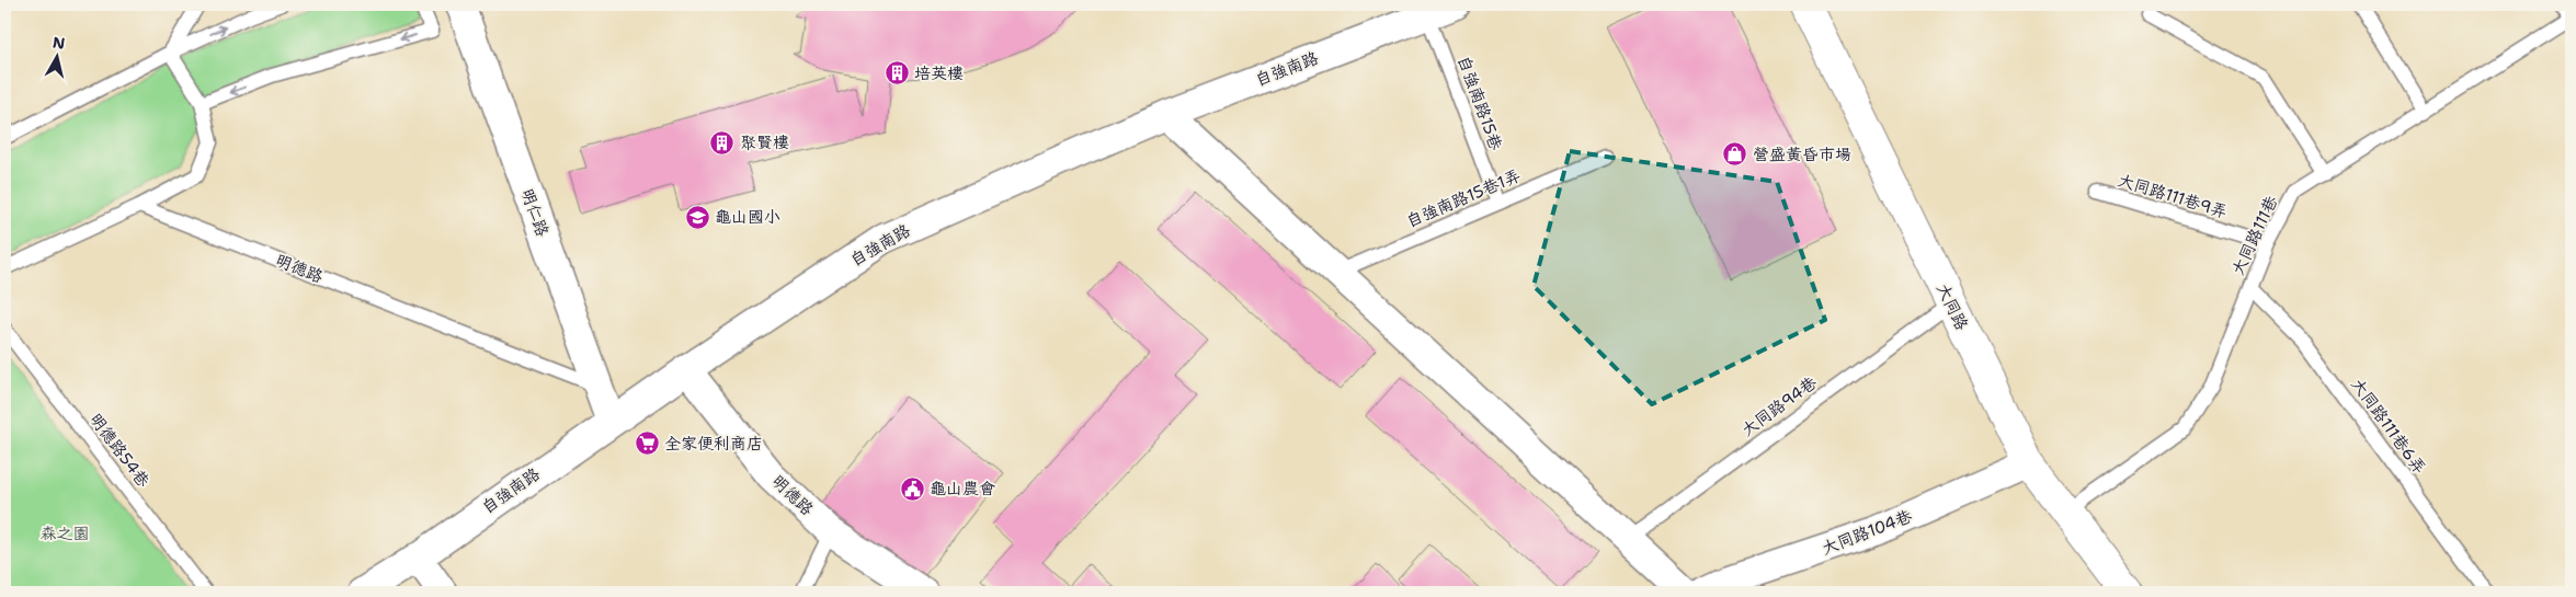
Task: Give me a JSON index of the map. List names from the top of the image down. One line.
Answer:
{"streets":{"street":["自強南路","明仁路","明德路","大同路","大同路104巷"],"lane":["自強南路15巷","大同路111巷9弄","自強南路15巷1弄","大同路111巷","大同路94巷","大同路111巷6弄","明德路54巷"]},"crossings":[["自強南路","自強南路15巷"],["自強南路","明仁路"],["自強南路","明德路"],["自強南路15巷","自強南路15巷1弄"],["大同路111巷9弄","大同路111巷"],["明仁路","明德路"],["大同路111巷","大同路"],["大同路111巷","大同路111巷6弄"],["大同路","大同路94巷"],["大同路","大同路104巷"]],"parks":["森之園"],"places":{"building":["培英樓","聚賢樓"],"shop":["營盛黃昏市場"],"school or university":["龜山國小"],"supermarket":["全家便利商店"],"public building":["龜山農會"]},"north":"top"}
